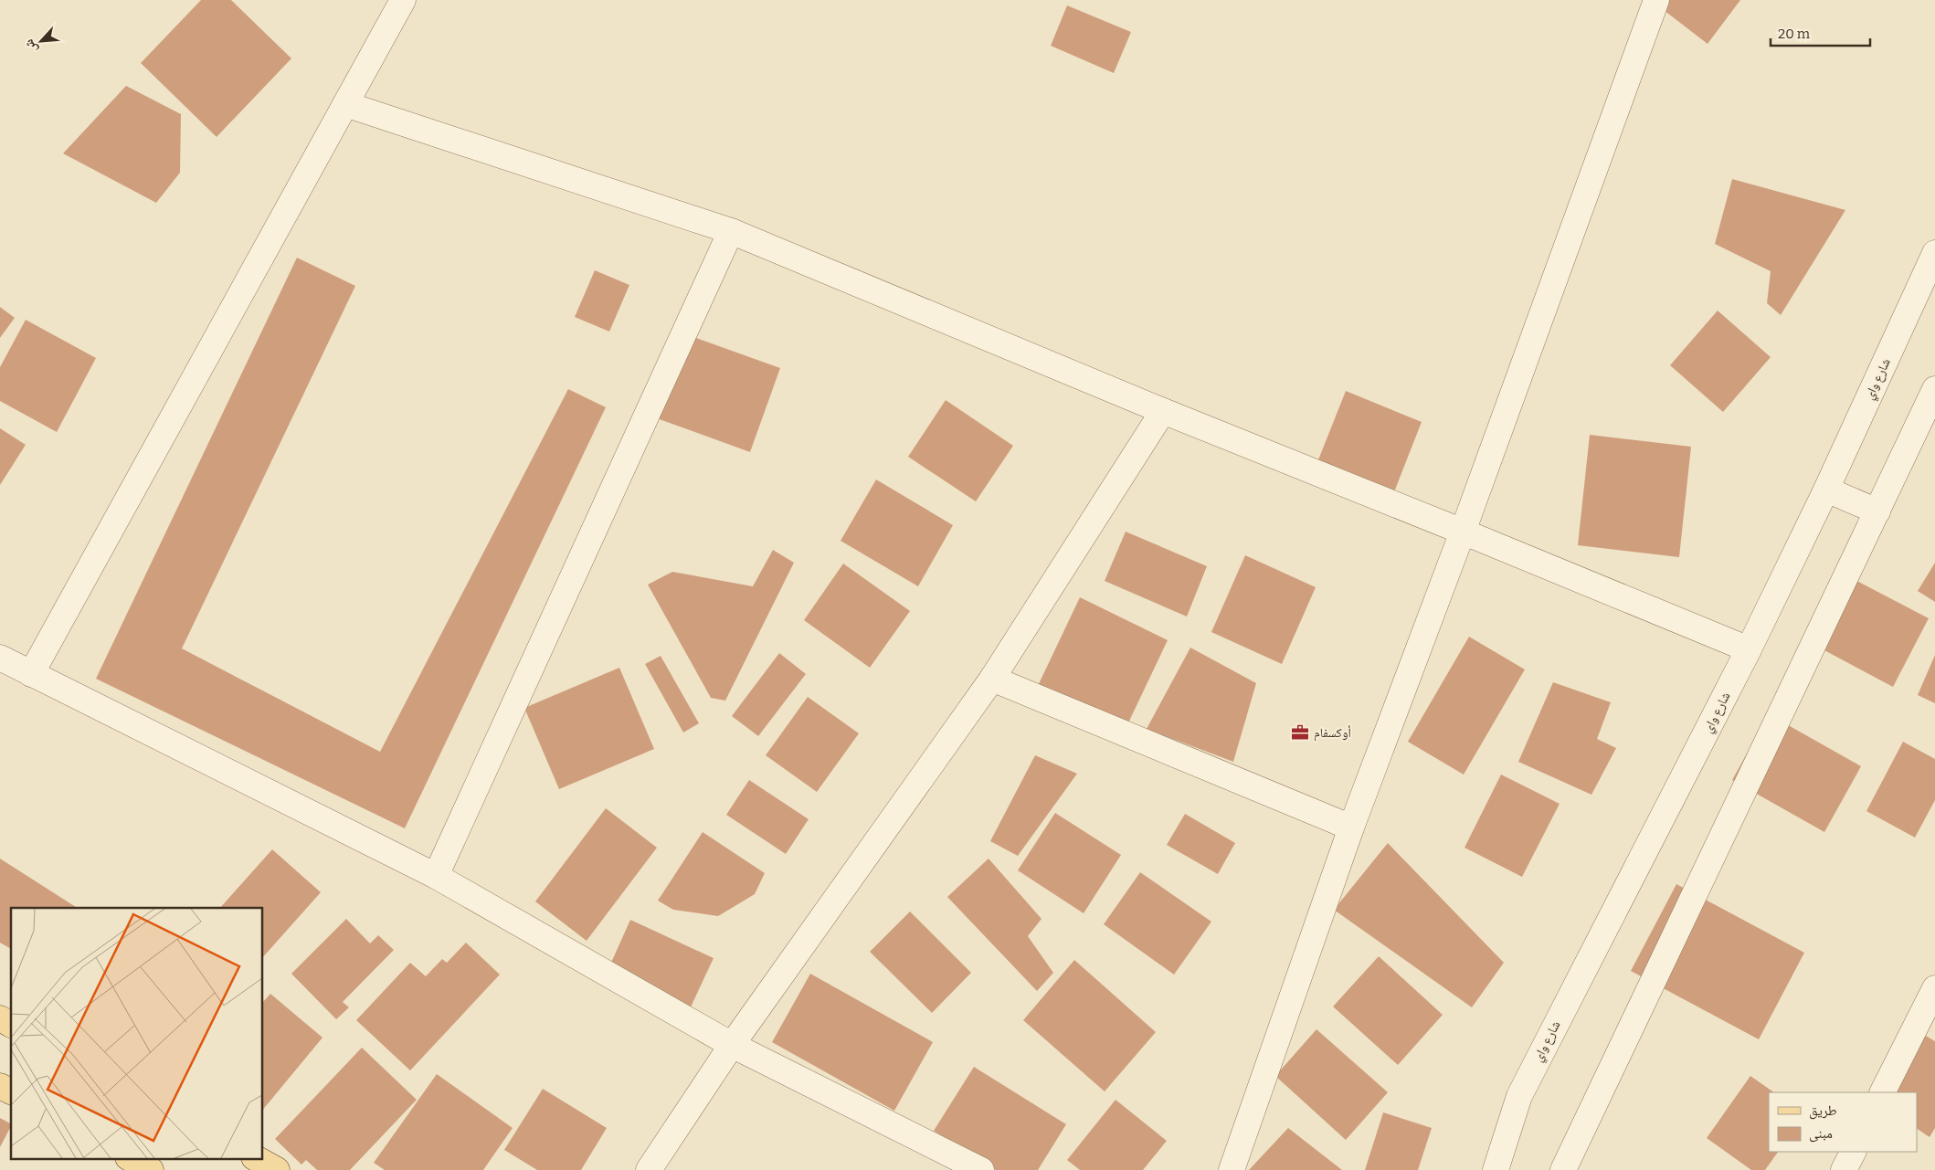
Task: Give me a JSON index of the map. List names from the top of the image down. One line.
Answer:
{"streets":{"street":["شارع واي"]},"places":{"office":["أوكسفام"]},"legend":["طريق","مبنى"],"scale_bar":"20 m","north":"bottom left"}
